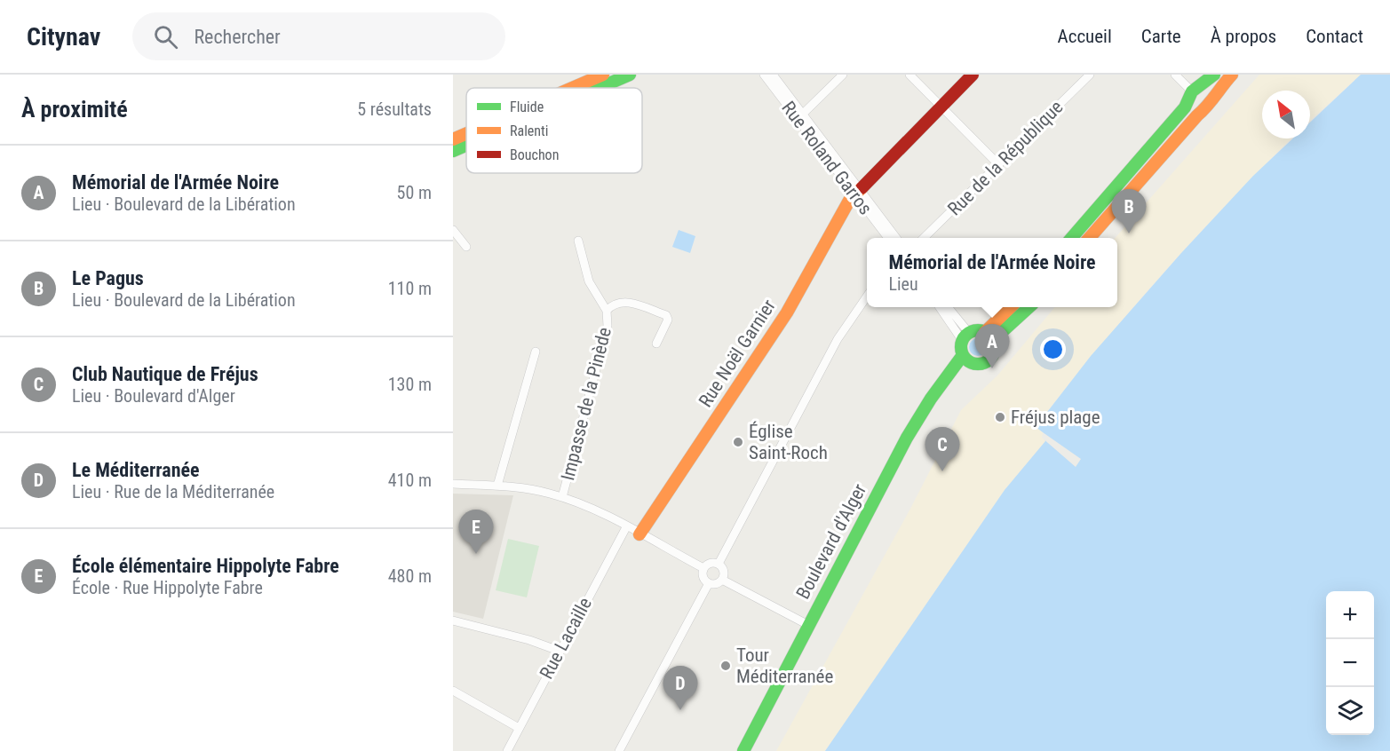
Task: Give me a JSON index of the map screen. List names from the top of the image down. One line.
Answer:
{"streets":{"main road":["Rue Noël Garnier","Boulevard d'Alger"],"street":["Rue Roland Garros","Rue de la République","Impasse de la Pinède","Rue Lacaille"]},"crossings":[["Rue Roland Garros","Rue Noël Garnier"]],"places":["Fréjus plage","Église Saint-Roch","Tour Méditerranée"],"legend":["Fluide","Ralenti","Bouchon"],"north":"top left","page":{"header":"Citynav","search":"Rechercher","nav":["Accueil","Carte","À propos","Contact"],"heading":["À proximité","5 résultats"],"list":[{"mark":"A","name":"Mémorial de l'Armée Noire","note":"Lieu · Boulevard de la Libération","value":"50 m"},{"mark":"B","name":"Le Pagus","note":"Lieu · Boulevard de la Libération","value":"110 m"},{"mark":"C","name":"Club Nautique de Fréjus","note":"Lieu · Boulevard d'Alger","value":"130 m"},{"mark":"D","name":"Le Méditerranée","note":"Lieu · Rue de la Méditerranée","value":"410 m"},{"mark":"E","name":"École élémentaire Hippolyte Fabre","note":"École · Rue Hippolyte Fabre","value":"480 m"}],"pins":["B","A","C","E","D"],"popup":["Mémorial de l'Armée Noire","Lieu"],"map_buttons":["+","−"]}}
